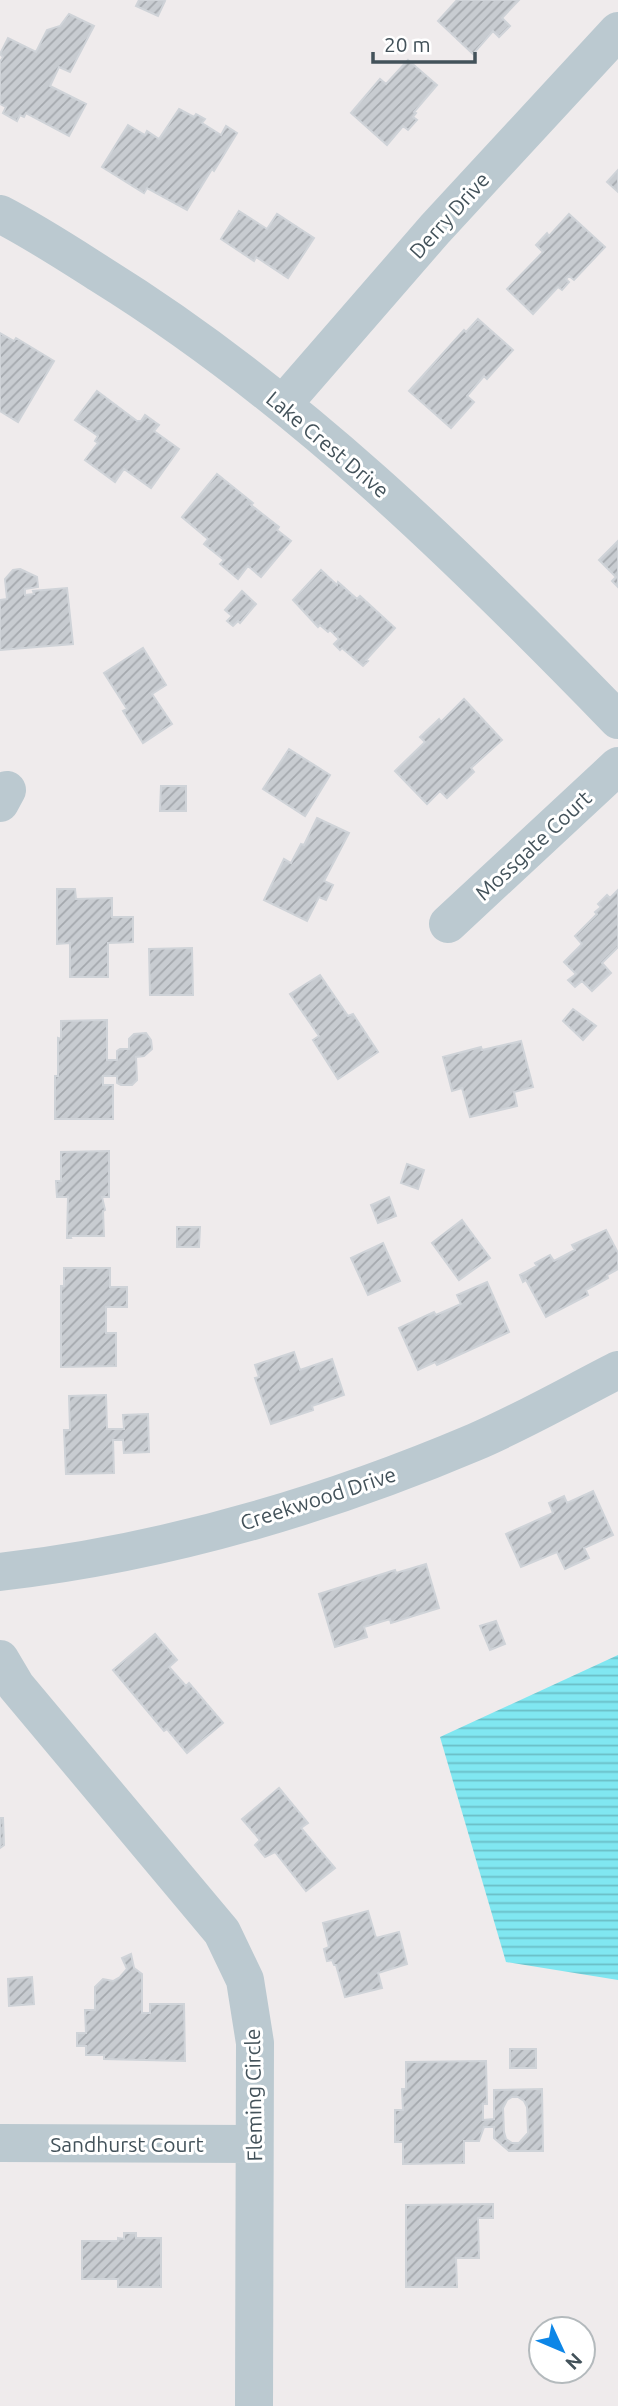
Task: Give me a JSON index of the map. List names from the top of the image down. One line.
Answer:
{"streets":{"street":["Derry Drive","Lake Crest Drive","Mossgate Court","Creekwood Drive","Fleming Circle","Sandhurst Court"]},"crossings":[["Derry Drive","Lake Crest Drive"],["Fleming Circle","Sandhurst Court"]],"scale_bar":"20 m","north":"bottom right"}
